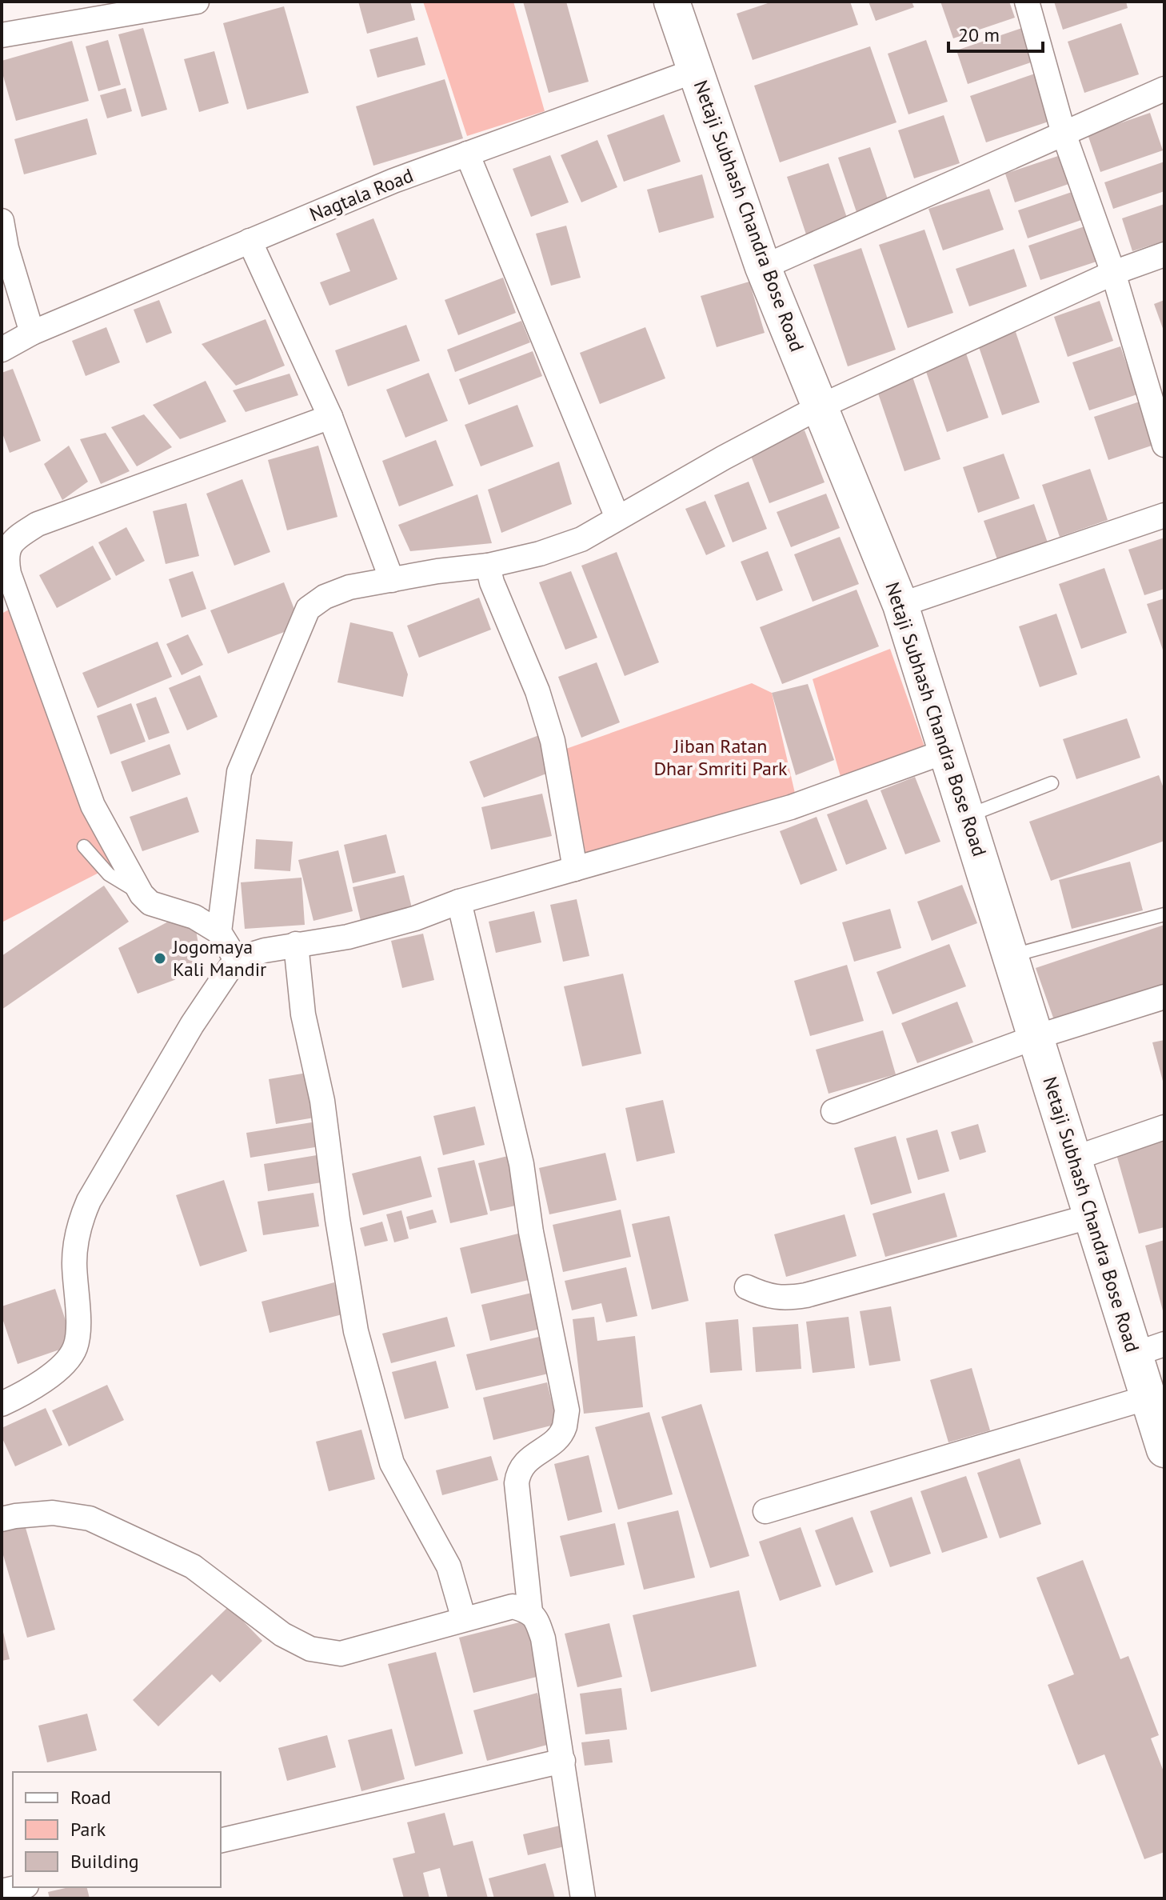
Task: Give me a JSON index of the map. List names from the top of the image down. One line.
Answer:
{"streets":{"main road":["Netaji Subhash Chandra Bose Road"],"street":["Nagtala Road"]},"crossings":[["Nagtala Road","Netaji Subhash Chandra Bose Road"]],"parks":["Jiban Ratan Dhar Smriti Park"],"places":["Jogomaya Kali Mandir"],"legend":["Road","Park","Building"],"scale_bar":"20 m"}
